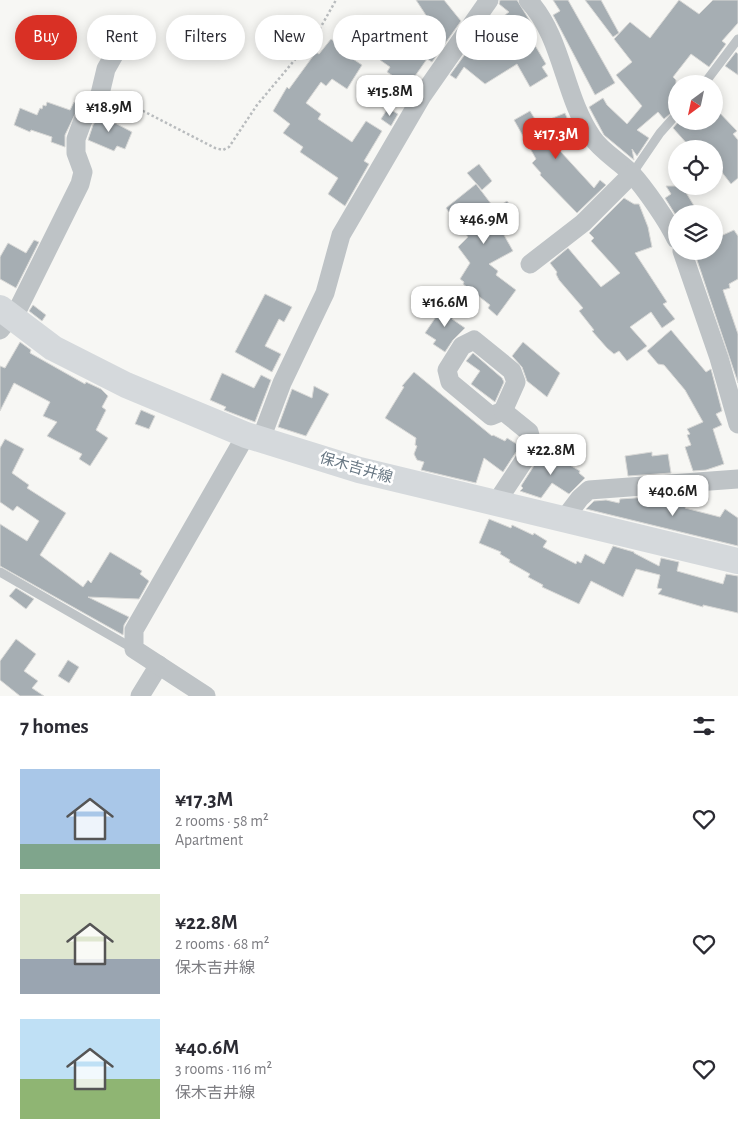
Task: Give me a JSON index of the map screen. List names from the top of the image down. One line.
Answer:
{"streets":{"main road":["保木吉井線"]},"north":"bottom left","page":{"chip":["Buy","Rent","Filters","New","Apartment","House"],"price":["¥15.8M","¥18.9M","¥17.3M","¥46.9M","¥16.6M","¥22.8M","¥40.6M"],"heading":"7 homes","list":[{"name":"¥17.3M","note":"2 rooms · 58 m² · Apartment"},{"name":"¥22.8M","note":"2 rooms · 68 m² · 保木吉井線"},{"name":"¥40.6M","note":"3 rooms · 116 m² · 保木吉井線"}]}}
